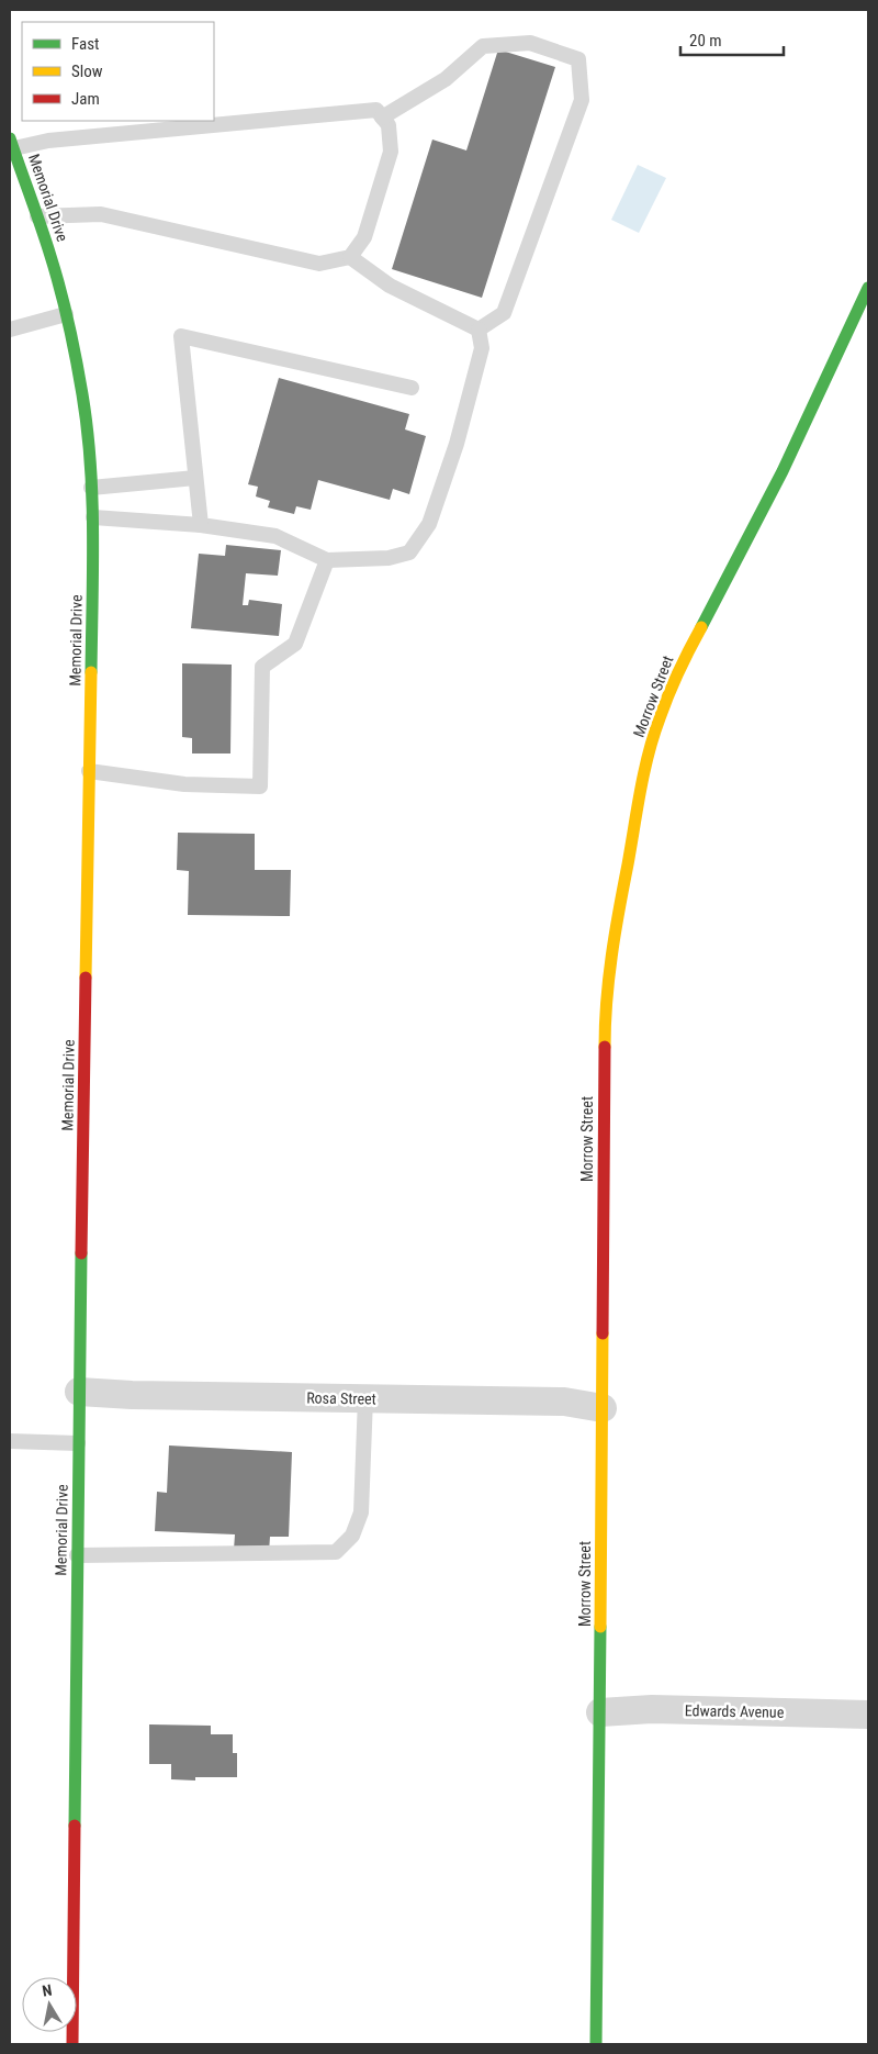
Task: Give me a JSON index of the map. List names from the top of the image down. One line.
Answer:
{"streets":{"street":["Memorial Drive","Morrow Street","Rosa Street","Edwards Avenue"]},"crossings":[["Memorial Drive","Rosa Street"],["Morrow Street","Rosa Street"],["Morrow Street","Edwards Avenue"]],"legend":["Fast","Slow","Jam"],"scale_bar":"20 m","north":"top"}
